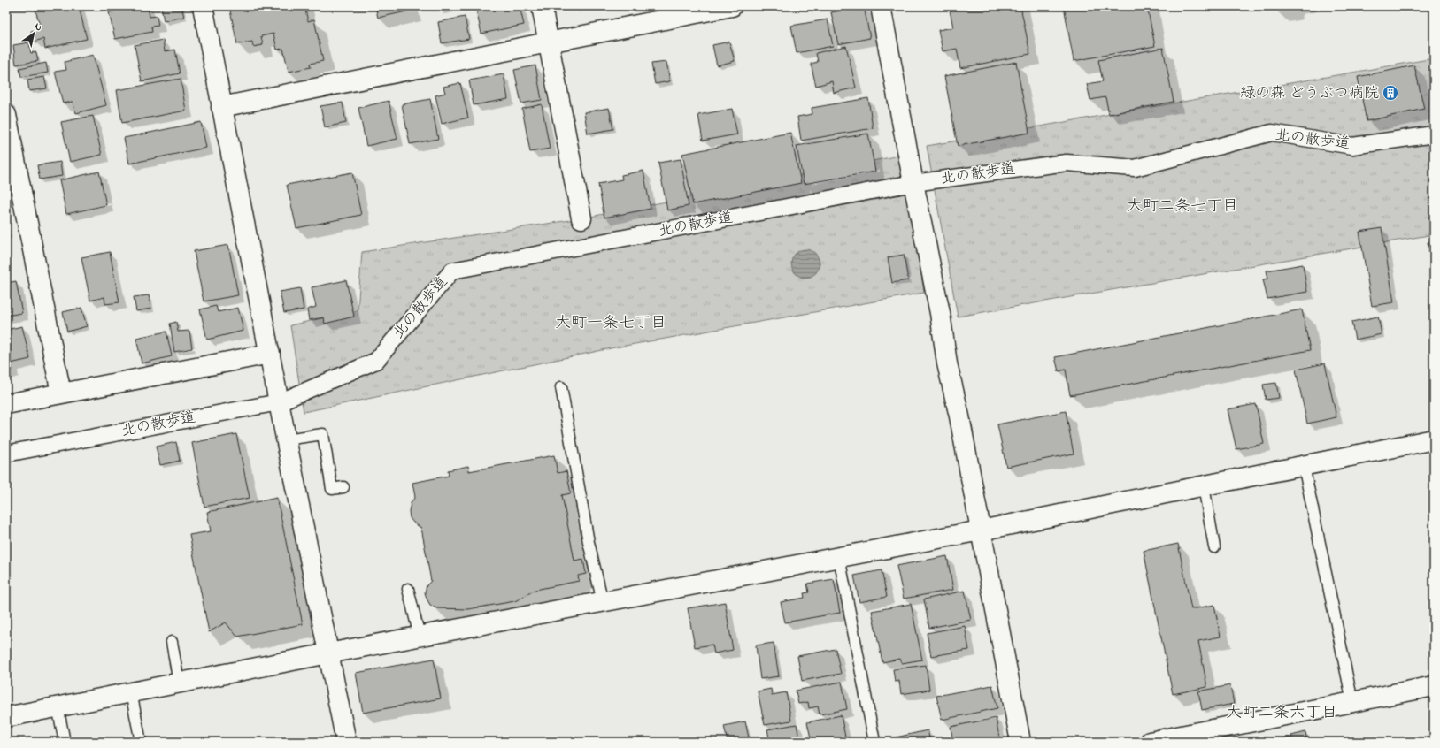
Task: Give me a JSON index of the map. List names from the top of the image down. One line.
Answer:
{"streets":{"street":["北の散歩道"]},"districts":["大町二条七丁目","大町一条七丁目","大町二条六丁目"],"places":{"building":["緑の森 どうぶつ病院"]},"north":"top right"}
